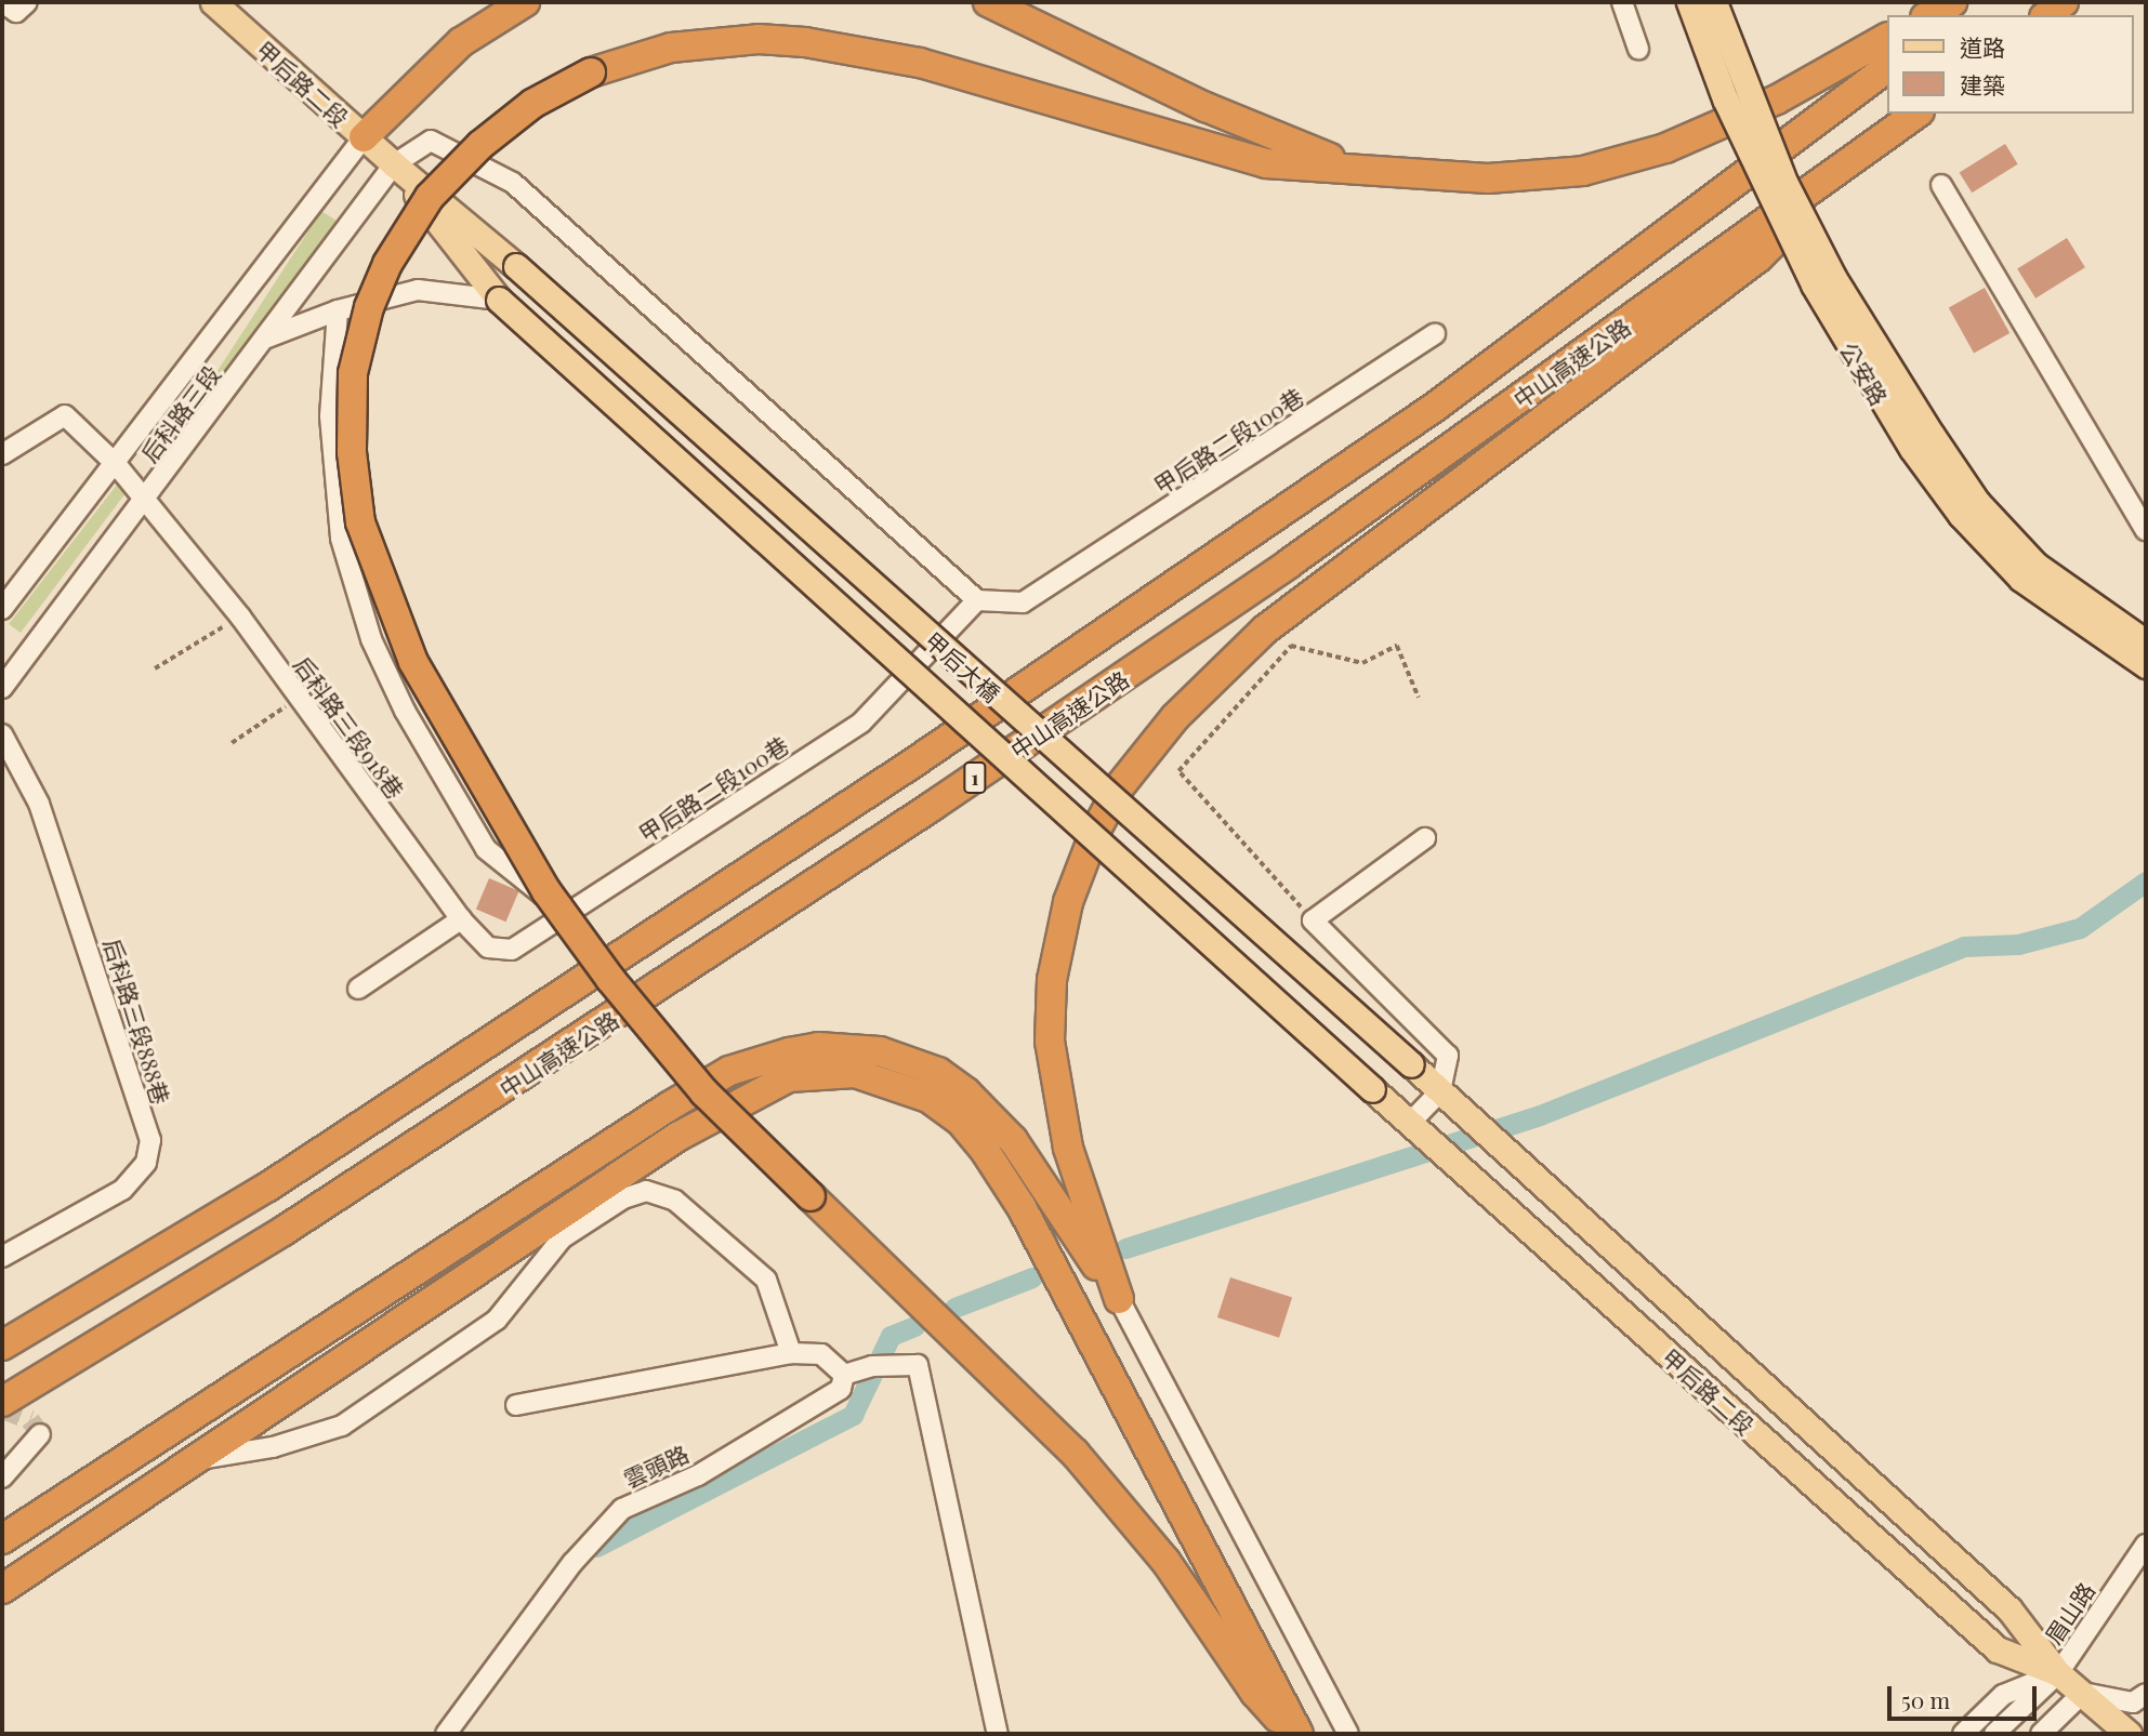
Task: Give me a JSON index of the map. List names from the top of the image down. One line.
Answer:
{"streets":{"highway":["中山高速公路","1"],"main road":["甲后路二段","公安路","甲后大橋"],"street":["后科路三段","甲后路二段100巷","后科路三段918巷","后科路三段888巷","雲頭路","眉山路"]},"crossings":[["甲后路二段","后科路三段"],["甲后路二段","甲后大橋"],["甲后路二段","眉山路"],["后科路三段","后科路三段918巷"],["甲后路二段100巷","后科路三段918巷"]],"legend":["道路","建築"],"scale_bar":"50 m"}
